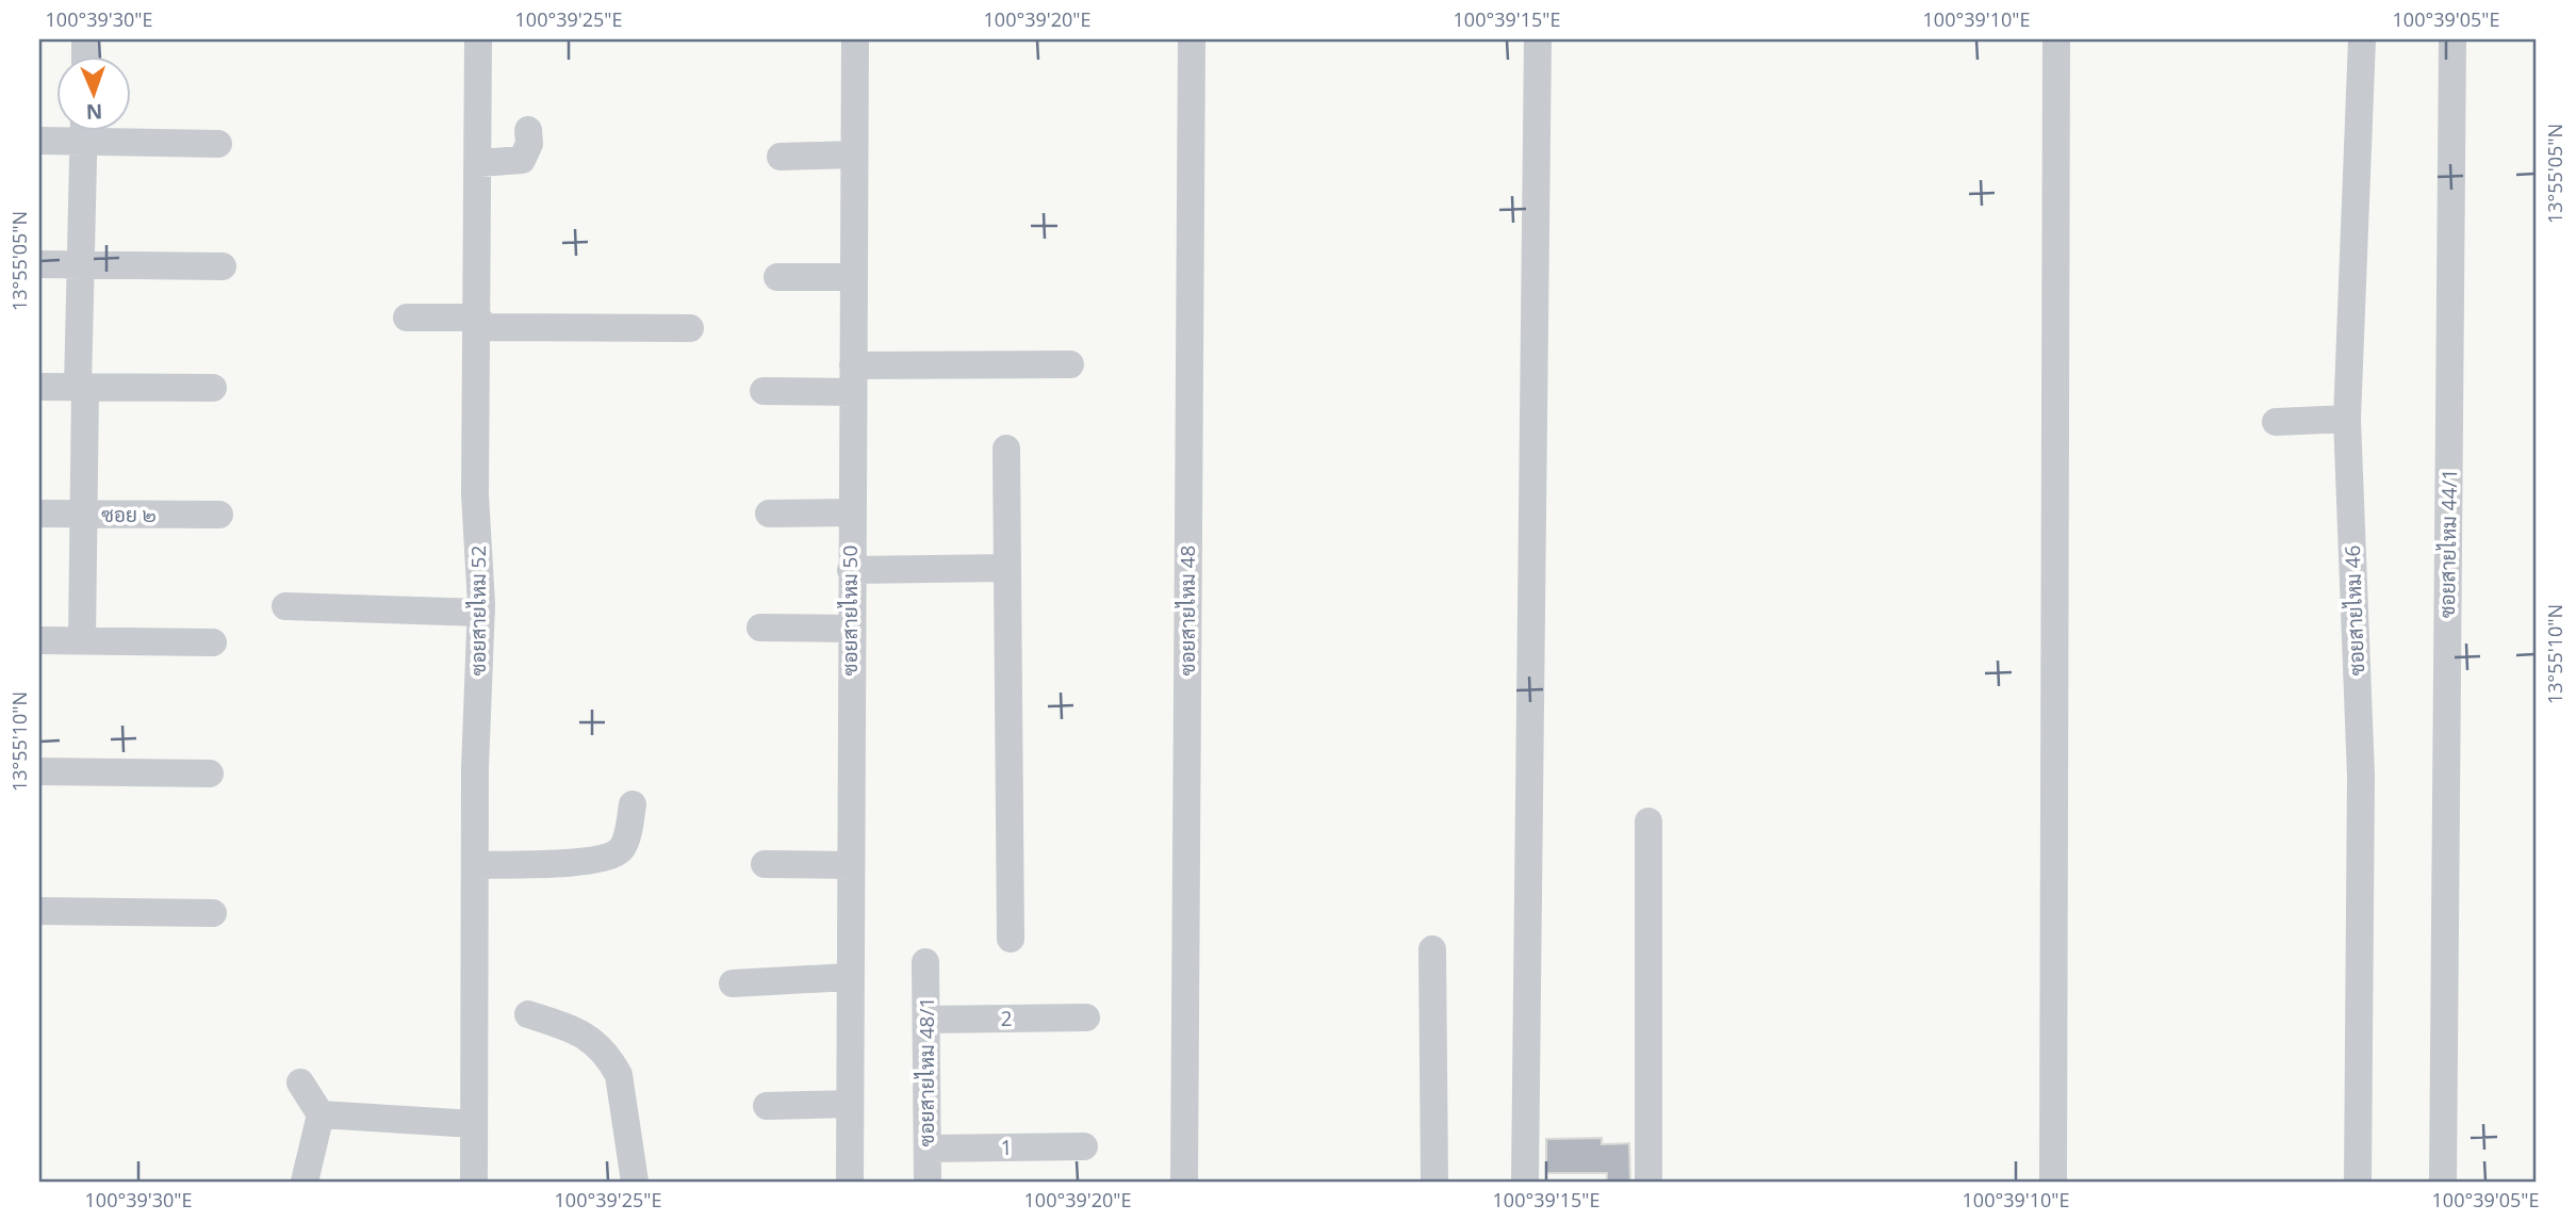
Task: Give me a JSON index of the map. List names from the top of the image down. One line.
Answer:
{"streets":{"street":["ซอย ๒","ซอยสายไหม 44/1","ซอยสายไหม 52","ซอยสายไหม 50","ซอยสายไหม 48","ซอยสายไหม 46","2","ซอยสายไหม 48/1","1"]},"crossings":[["2","ซอยสายไหม 48/1"],["ซอยสายไหม 48/1","1"]],"north":"bottom","coordinates":["100°39'30\"E","100°39'25\"E","100°39'20\"E","100°39'15\"E","100°39'10\"E","100°39'05\"E","13°55'05\"N","13°55'10\"N"]}
